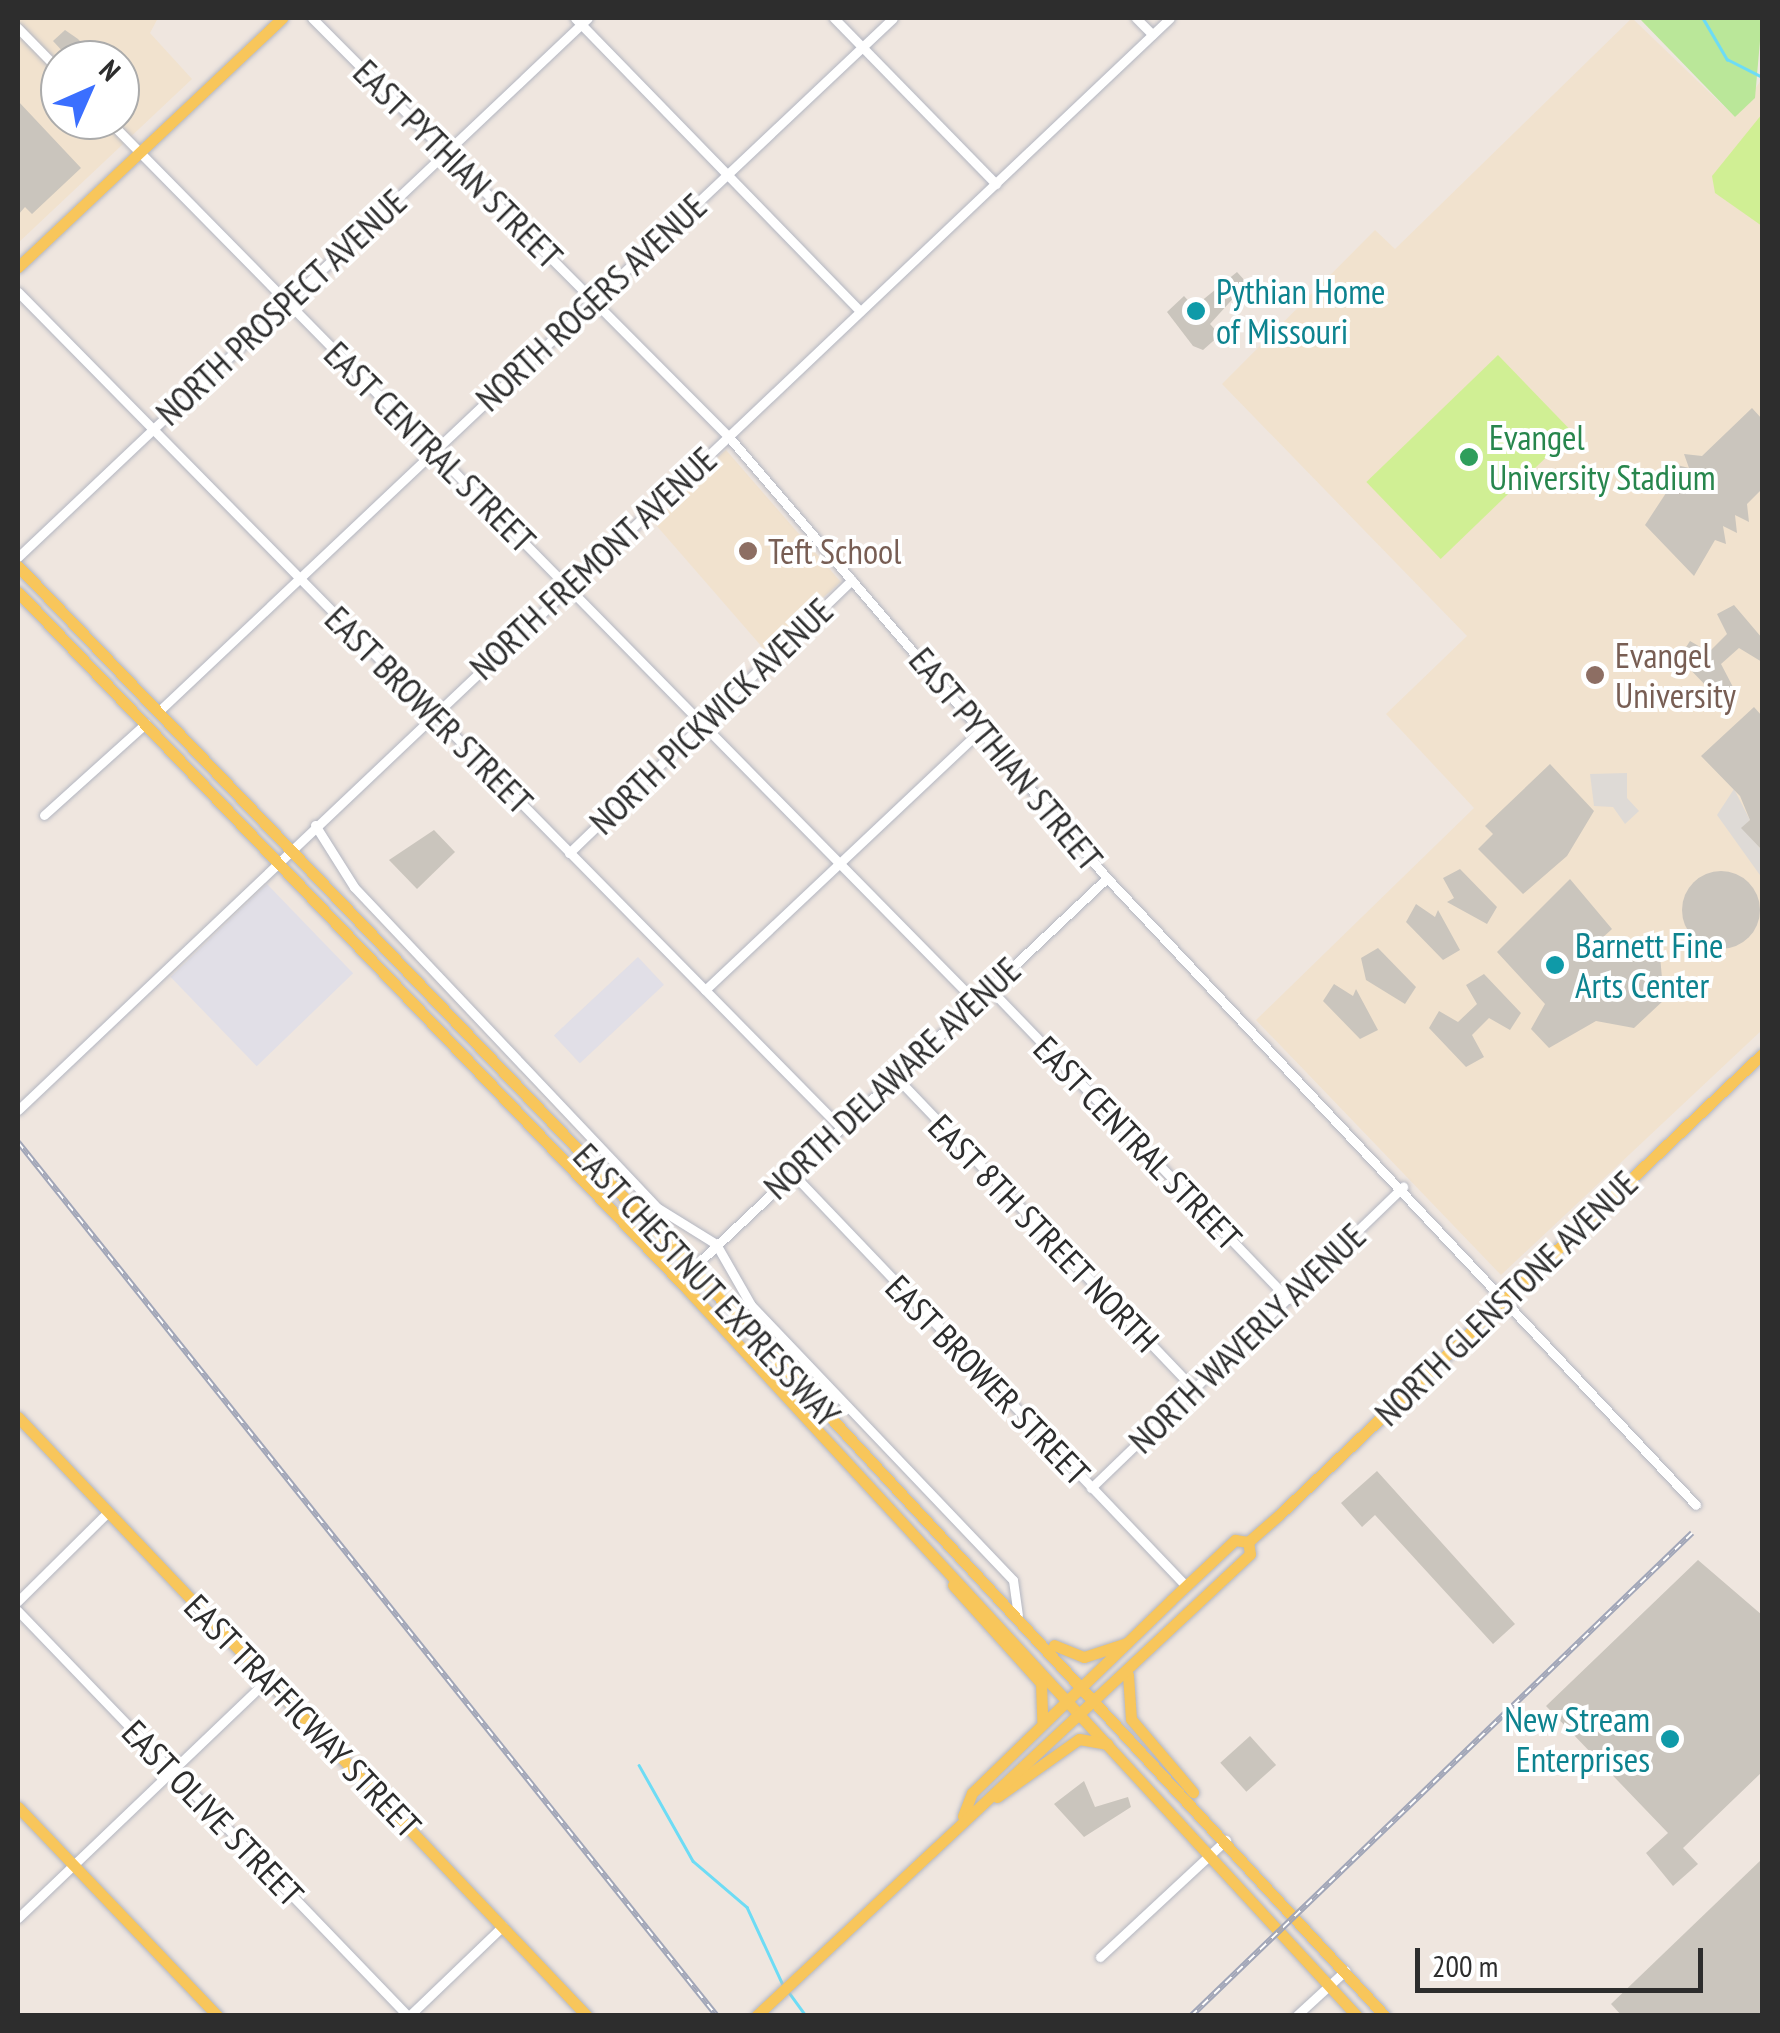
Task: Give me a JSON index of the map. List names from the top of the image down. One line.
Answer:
{"streets":{"main road":["EAST CHESTNUT EXPRESSWAY","NORTH GLENSTONE AVENUE","EAST TRAFFICWAY STREET"],"street":["EAST PYTHIAN STREET","NORTH ROGERS AVENUE","NORTH PROSPECT AVENUE","EAST CENTRAL STREET","NORTH FREMONT AVENUE","EAST BROWER STREET","NORTH PICKWICK AVENUE","NORTH DELAWARE AVENUE","EAST 8TH STREET NORTH","NORTH WAVERLY AVENUE","EAST OLIVE STREET"]},"crossings":[["EAST PYTHIAN STREET","NORTH ROGERS AVENUE"],["EAST PYTHIAN STREET","NORTH PROSPECT AVENUE"],["EAST PYTHIAN STREET","NORTH FREMONT AVENUE"],["EAST PYTHIAN STREET","NORTH PICKWICK AVENUE"],["EAST PYTHIAN STREET","NORTH DELAWARE AVENUE"],["EAST PYTHIAN STREET","NORTH GLENSTONE AVENUE"],["EAST PYTHIAN STREET","NORTH WAVERLY AVENUE"],["NORTH ROGERS AVENUE","EAST CENTRAL STREET"],["NORTH ROGERS AVENUE","EAST BROWER STREET"],["NORTH ROGERS AVENUE","EAST CHESTNUT EXPRESSWAY"],["NORTH PROSPECT AVENUE","EAST CENTRAL STREET"],["NORTH PROSPECT AVENUE","EAST BROWER STREET"],["EAST CENTRAL STREET","NORTH FREMONT AVENUE"],["EAST CENTRAL STREET","NORTH PICKWICK AVENUE"],["EAST CENTRAL STREET","NORTH DELAWARE AVENUE"],["EAST CENTRAL STREET","NORTH WAVERLY AVENUE"],["NORTH FREMONT AVENUE","EAST BROWER STREET"],["NORTH FREMONT AVENUE","EAST CHESTNUT EXPRESSWAY"],["EAST BROWER STREET","NORTH PICKWICK AVENUE"],["EAST BROWER STREET","NORTH DELAWARE AVENUE"],["EAST BROWER STREET","NORTH GLENSTONE AVENUE"],["EAST BROWER STREET","NORTH WAVERLY AVENUE"],["NORTH DELAWARE AVENUE","EAST 8TH STREET NORTH"],["NORTH DELAWARE AVENUE","EAST CHESTNUT EXPRESSWAY"],["EAST 8TH STREET NORTH","NORTH WAVERLY AVENUE"],["EAST CHESTNUT EXPRESSWAY","NORTH GLENSTONE AVENUE"]],"places":["Pythian Home of Missouri","Evangel University Stadium","Teft School","Evangel University","Barnett Fine Arts Center","New Stream Enterprises"],"scale_bar":"200 m","north":"top right"}
